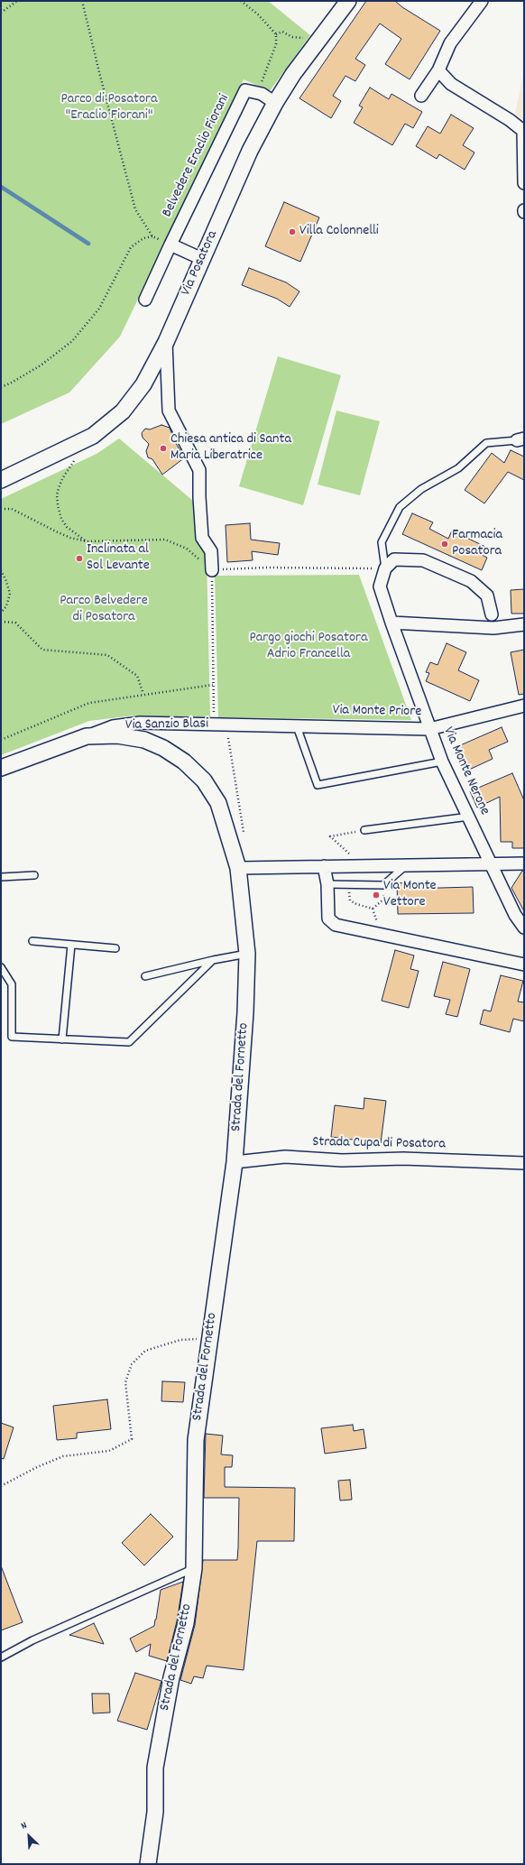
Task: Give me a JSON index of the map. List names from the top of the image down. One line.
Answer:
{"streets":{"street":["Belvedere Eraclio Fiorani","Via Posatora","Via Monte Priore","Via Sanzio Blasi","Via Monte Nerone","Strada del Fornetto","Strada Cupa di Posatora"]},"crossings":[["Belvedere Eraclio Fiorani","Via Posatora"],["Via Monte Priore","Via Sanzio Blasi"],["Via Monte Priore","Via Monte Nerone"],["Via Sanzio Blasi","Strada del Fornetto"],["Strada del Fornetto","Strada Cupa di Posatora"]],"parks":["Parco di Posatora \"Eraclio Fiorani\"","Parco Belvedere di Posatora","Pargo giochi Posatora Adrio Francella"],"places":["Villa Colonnelli","Chiesa antica di Santa Maria Liberatrice","Farmacia Posatora","Inclinata al Sol Levante","Via Monte Vettore"],"north":"top left"}
